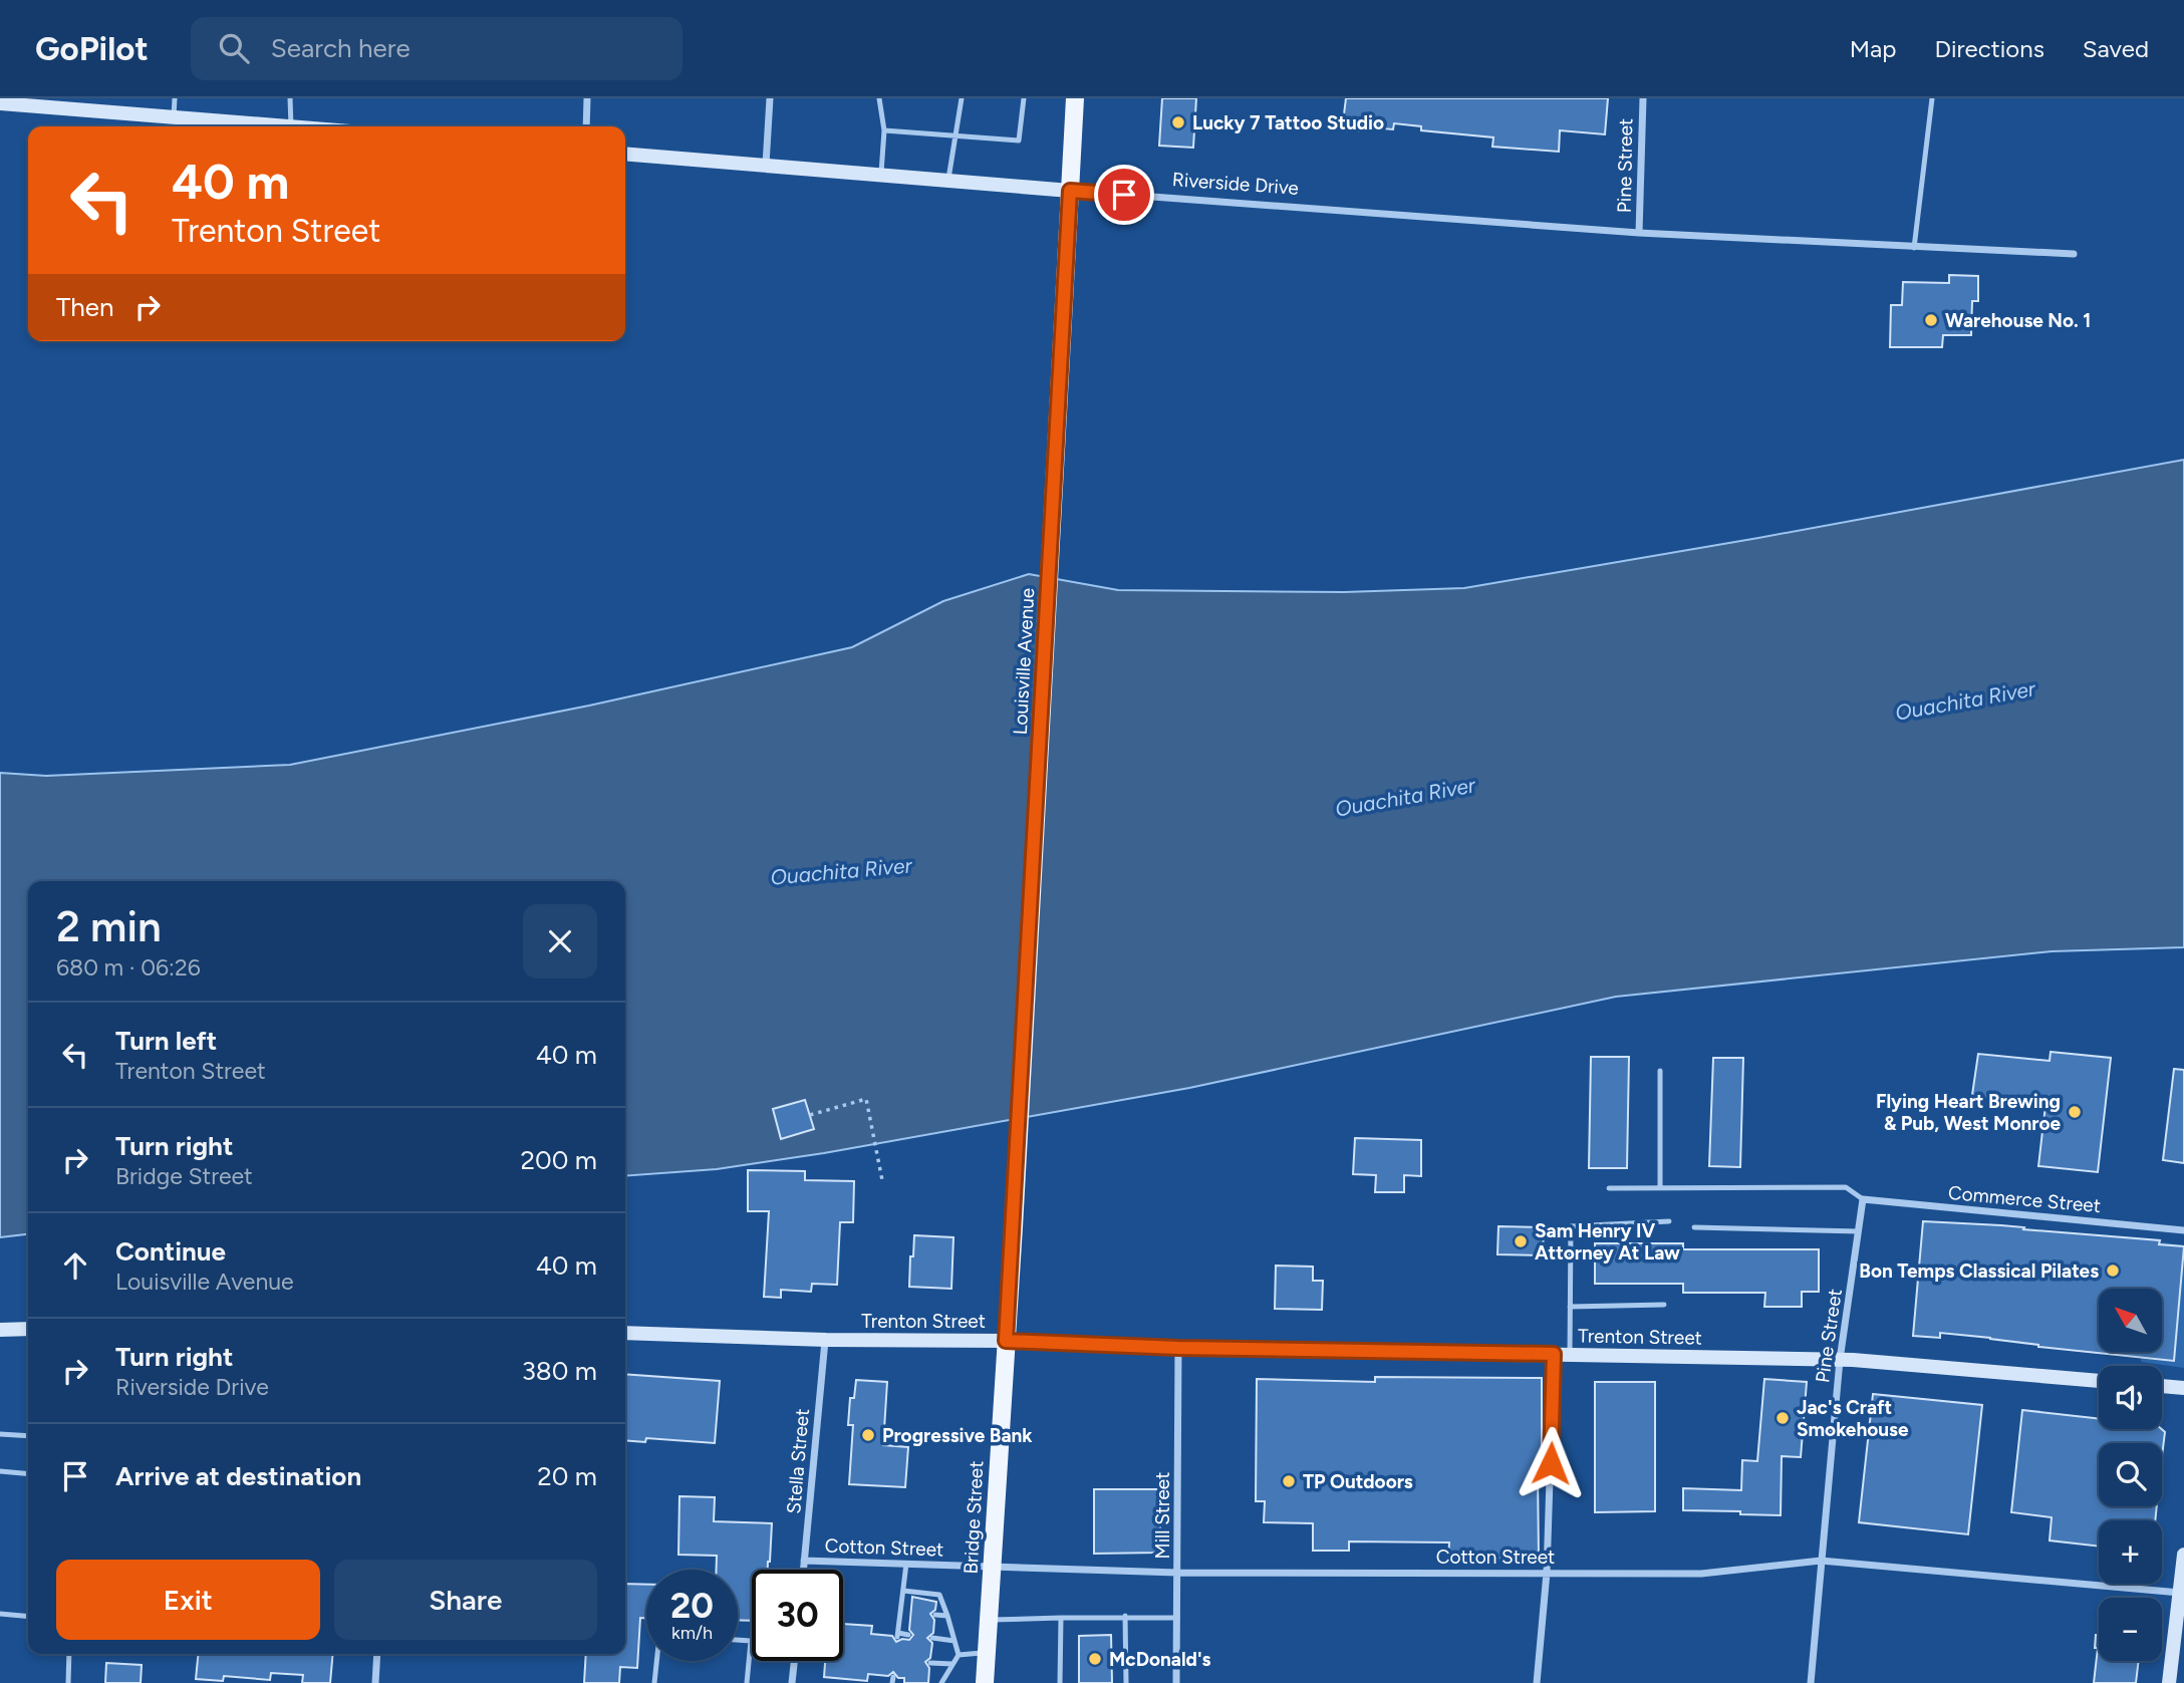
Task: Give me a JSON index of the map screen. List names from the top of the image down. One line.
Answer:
{"streets":{"main road":["Louisville Avenue","Bridge Street"],"street":["Pine Street","Riverside Drive","Commerce Street","Trenton Street","Stella Street","Mill Street","Cotton Street"]},"crossings":[["Pine Street","Riverside Drive"],["Pine Street","Commerce Street"],["Pine Street","Trenton Street"],["Pine Street","Cotton Street"],["Riverside Drive","Louisville Avenue"],["Louisville Avenue","Bridge Street"],["Trenton Street","Stella Street"],["Trenton Street","Mill Street"],["Trenton Street","Bridge Street"],["Stella Street","Cotton Street"],["Mill Street","Cotton Street"],["Bridge Street","Cotton Street"]],"water":["Ouachita River"],"places":["Lucky 7 Tattoo Studio","Warehouse No. 1","Flying Heart Brewing & Pub, West Monroe","Sam Henry IV Attorney At Law","Bon Temps Classical Pilates","Jac's Craft Smokehouse","Progressive Bank","TP Outdoors","McDonald's"],"north":"top left","page":{"header":"GoPilot","search":"Search here","nav":["Map","Directions","Saved"],"turn":["40 m","Trenton Street"],"then":"Then","heading":["2 min","680 m · 06:26"],"list":[{"name":"Turn left","note":"Trenton Street","value":"40 m"},{"name":"Turn right","note":"Bridge Street","value":"200 m"},{"name":"Continue","note":"Louisville Avenue","value":"40 m"},{"name":"Turn right","note":"Riverside Drive","value":"380 m"},{"name":"Arrive at destination","value":"20 m"}],"map_buttons":["+","−"],"buttons":["Exit","Share"],"speed":"20 km/h","limit":"30"}}
